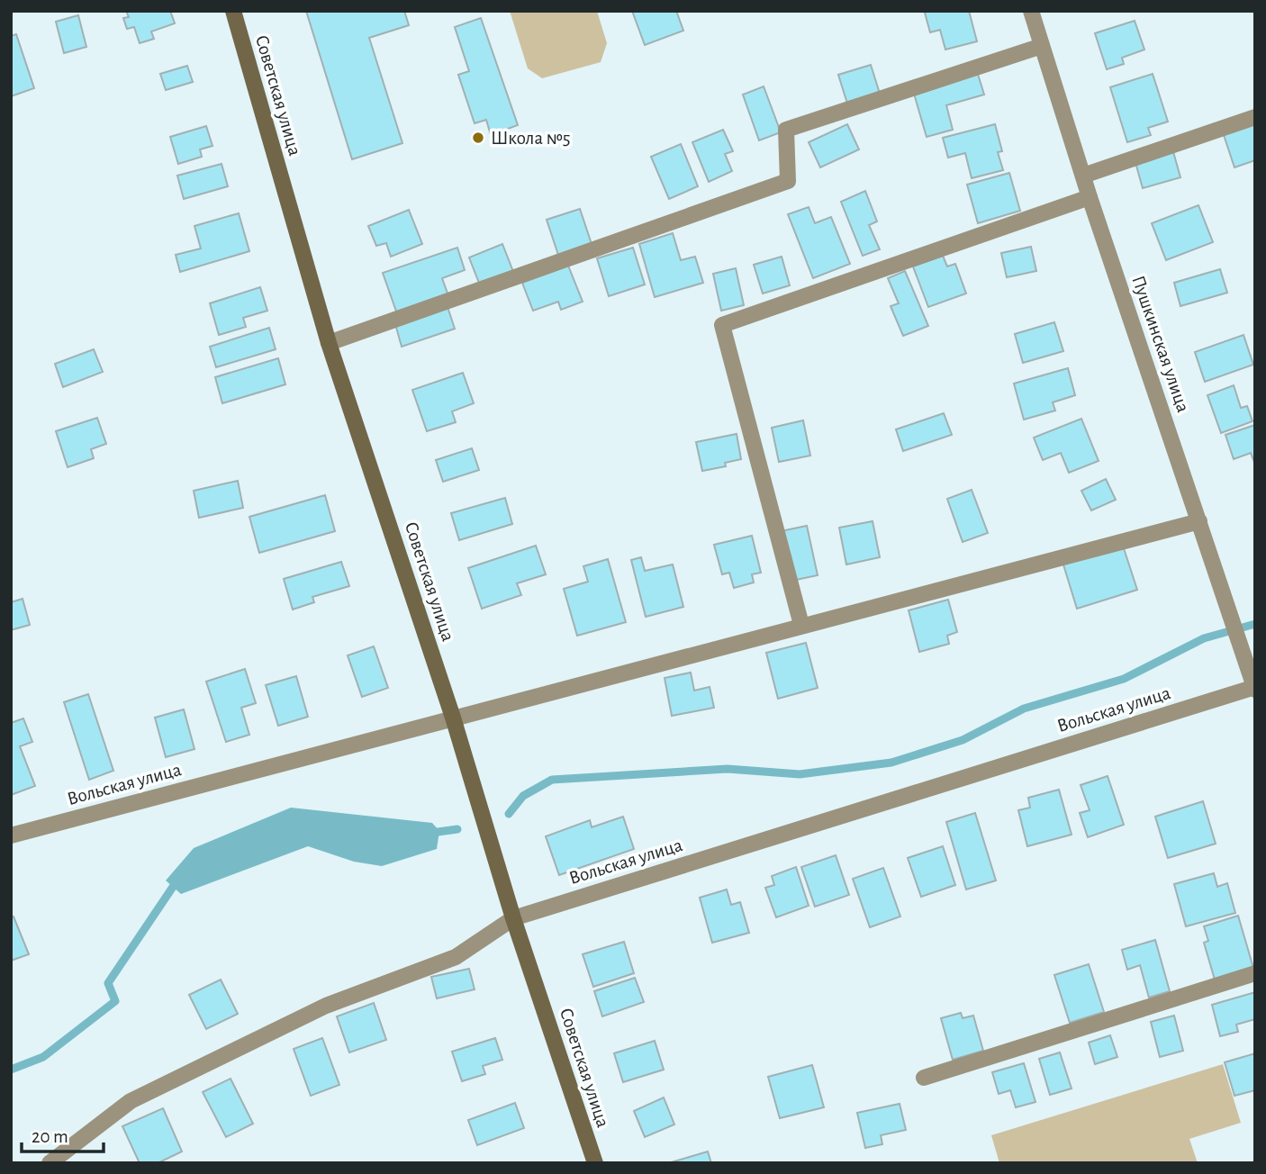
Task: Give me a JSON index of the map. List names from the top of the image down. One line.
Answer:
{"streets":{"main road":["Советская улица"],"street":["Пушкинская улица","Вольская улица"]},"crossings":[["Советская улица","Вольская улица"],["Пушкинская улица","Вольская улица"]],"places":["Школа №5"],"scale_bar":"20 m"}
